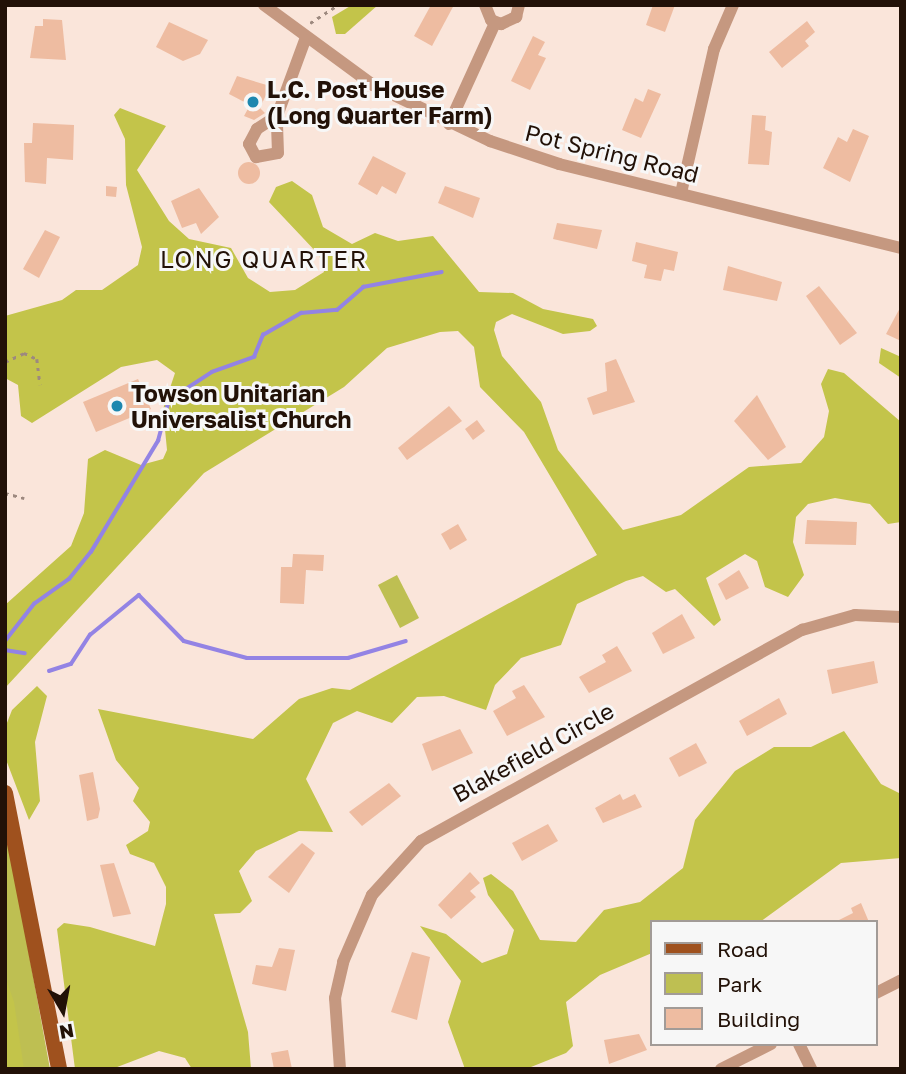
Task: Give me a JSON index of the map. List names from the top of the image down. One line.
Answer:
{"streets":{"street":["Pot Spring Road","Blakefield Circle"]},"districts":["LONG QUARTER"],"places":["L.C. Post House (Long Quarter Farm)","Towson Unitarian Universalist Church"],"legend":["Road","Park","Building"],"north":"bottom"}
